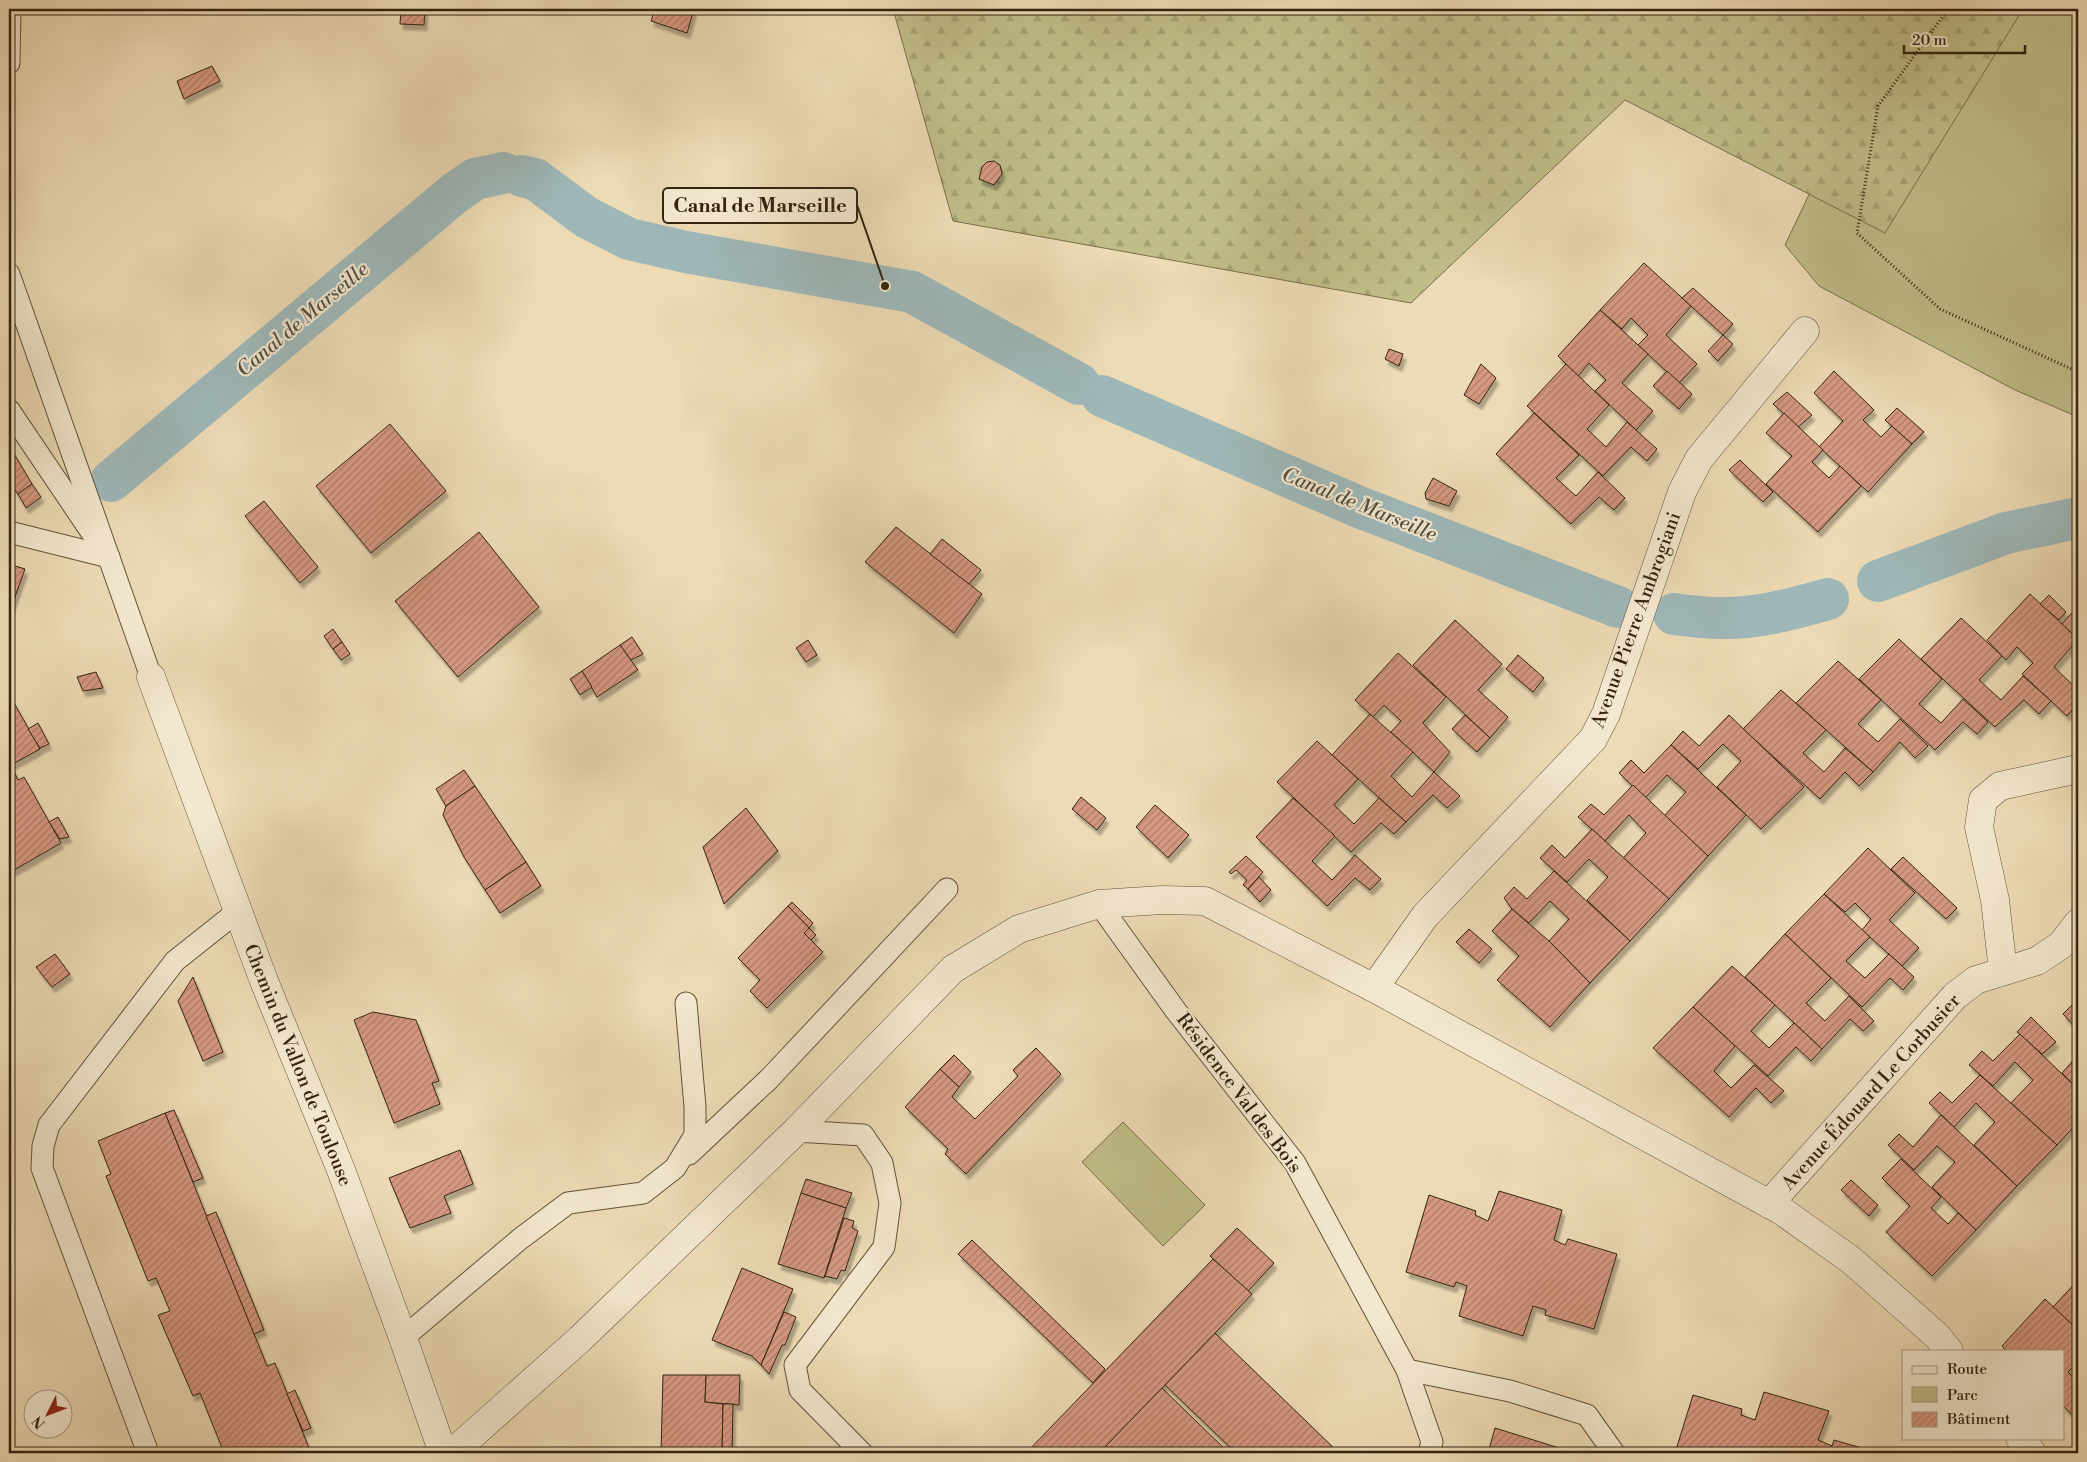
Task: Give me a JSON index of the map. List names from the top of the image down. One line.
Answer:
{"streets":{"street":["Avenue Pierre Ambrogiani","Chemin du Vallon de Toulouse","Avenue Édouard Le Corbusier"],"lane":["Résidence Val des Bois"]},"water":["Canal de Marseille"],"places":["Canal de Marseille"],"legend":["Route","Parc","Bâtiment"],"scale_bar":"20 m","north":"bottom left"}
